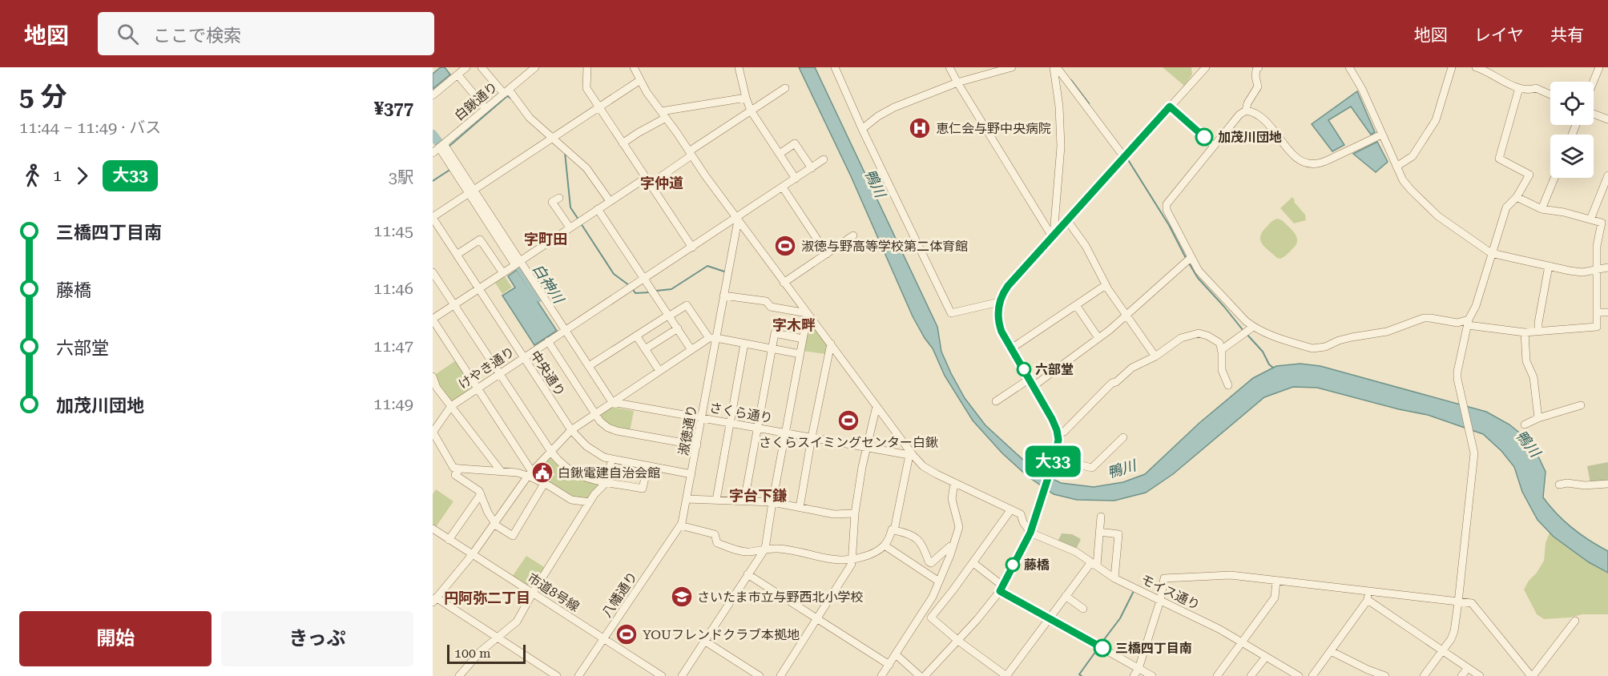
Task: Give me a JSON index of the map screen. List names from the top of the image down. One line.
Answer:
{"streets":{"street":["白鍬通り","けやき通り","中央通り","さくら通り","淑徳通り","市道8号線","モイス通り","八幡通り"]},"crossings":[["けやき通り","中央通り"],["けやき通り","淑徳通り"],["中央通り","淑徳通り"],["さくら通り","淑徳通り"],["淑徳通り","八幡通り"],["市道8号線","八幡通り"]],"districts":["字仲道","字町田","字木畔","字台下鎌","円阿弥二丁目"],"water":["鴨川","白神川"],"places":{"hospital":["恵仁会与野中央病院"],"other":["加茂川団地","六部堂","藤橋","三橋四丁目南"],"sports":["淑徳与野高等学校第二体育館","さくらスイミングセンター白鍬","YOUフレンドクラブ本拠地"],"public building":["白鍬電建自治会館"],"school or university":["さいたま市立与野西北小学校"]},"lines":["bus line 大33"],"scale_bar":"100 m","page":{"header":"地図","search":"ここで検索","nav":["地図","レイヤ","共有"],"heading":["5 分","11:44 – 11:49 · バス","¥377"],"on_map":"大33","legs":["1","大33","3駅"],"list":[{"name":"三橋四丁目南","value":"11:45"},{"name":"藤橋","value":"11:46"},{"name":"六部堂","value":"11:47"},{"name":"加茂川団地","value":"11:49"}],"buttons":["開始","きっぷ"],"scale":"100 m"}}
